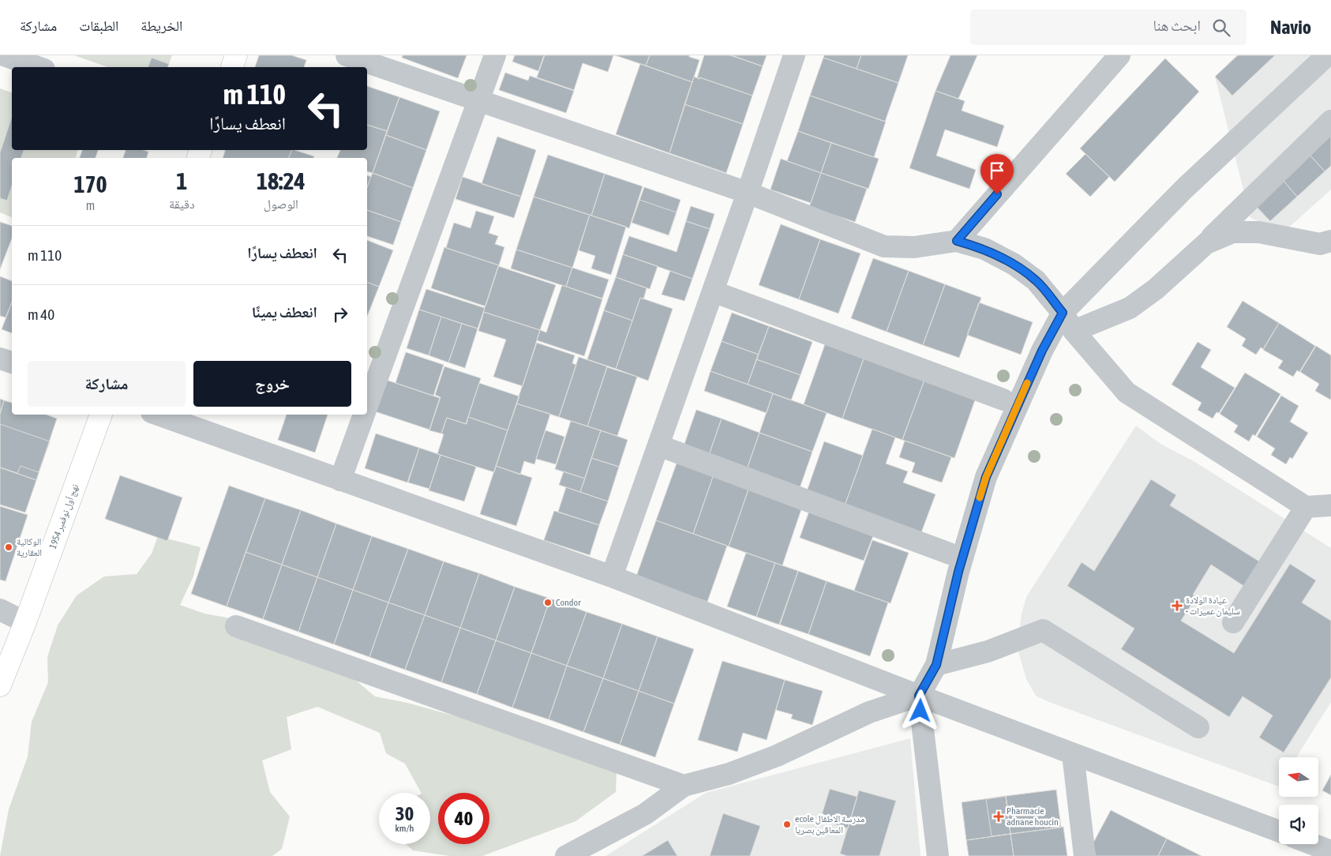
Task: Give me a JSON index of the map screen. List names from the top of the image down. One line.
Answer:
{"streets":{"main road":["نهج أول نوفمبر 1954"]},"places":{"other":["الوكالية العقارية","Condor","ecole مدرسة الاطفال المعاقين بصريا"],"health":["عيادة الولادة - سليمان عميرات","Pharmacie adnane houcin"]},"north":"left","page":{"header":"Navio","search":"ابحث هنا","nav":["الخريطة","الطبقات","مشاركة"],"turn":["110 m","انعطف يسارًا"],"eta":["18:24","الوصول","1","دقيقة","170","m"],"list":[{"name":"انعطف يسارًا","value":"110 m"},{"name":"انعطف يمينًا","value":"40 m"}],"buttons":["خروج","مشاركة"],"speed":"30 km/h","limit":"40"}}
